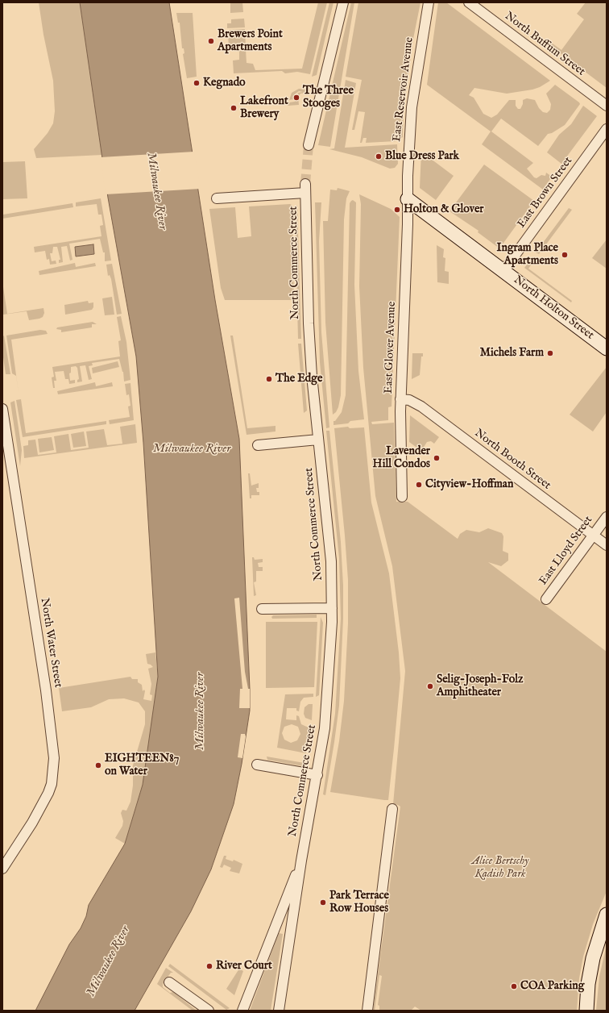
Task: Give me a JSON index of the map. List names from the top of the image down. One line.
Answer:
{"streets":{"main road":["North Holton Street"],"street":["North Buffum Street","East Reservoir Avenue","East Brown Street","North Commerce Street","East Glover Avenue","North Booth Street","East Lloyd Street","North Water Street"]},"crossings":[["East Reservoir Avenue","North Holton Street"],["East Reservoir Avenue","East Glover Avenue"],["East Brown Street","North Holton Street"],["North Holton Street","East Glover Avenue"],["East Glover Avenue","North Booth Street"],["North Booth Street","East Lloyd Street"]],"water":["Milwaukee River"],"parks":["Alice Bertschy Kadish Park"],"places":["Brewers Point Apartments","Kegnado","The Three Stooges","Lakefront Brewery","Blue Dress Park","Holton & Glover","Ingram Place Apartments","Michels Farm","The Edge","Lavender Hill Condos","Cityview-Hoffman","Selig-Joseph-Folz Amphitheater","EIGHTEEN87 on Water","Park Terrace Row Houses","River Court","COA Parking"]}
